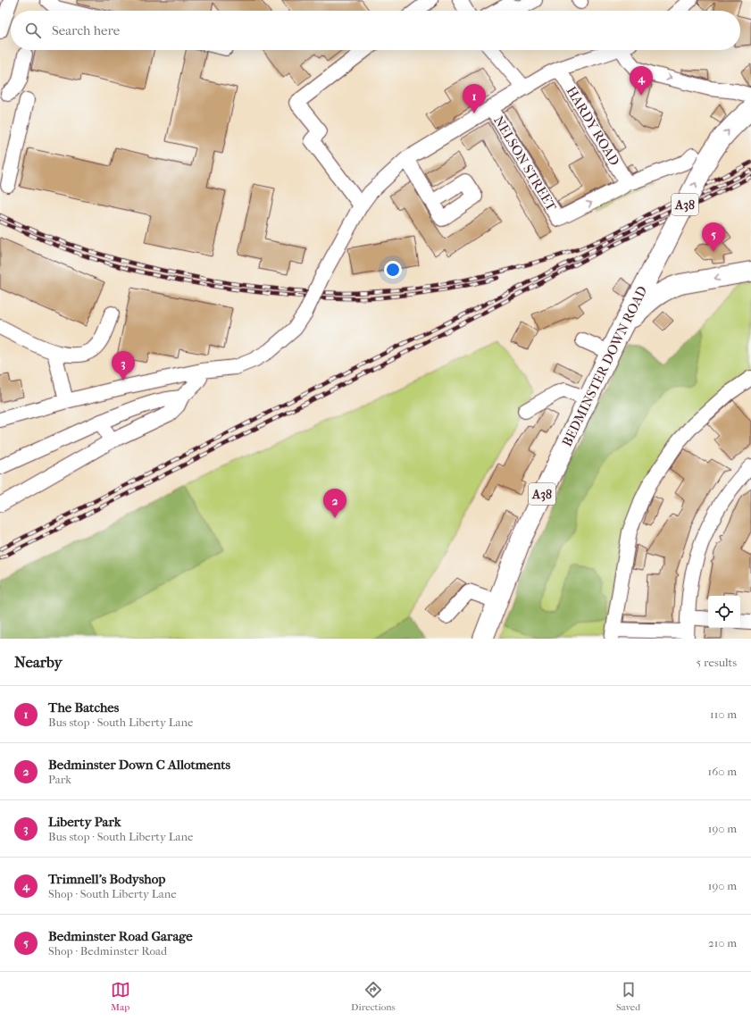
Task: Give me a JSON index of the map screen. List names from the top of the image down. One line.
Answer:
{"streets":{"highway":["A38","BEDMINSTER DOWN ROAD"],"street":["HARDY ROAD","NELSON STREET"]},"crossings":[["HARDY ROAD","NELSON STREET"],["A38","BEDMINSTER DOWN ROAD"]],"page":{"search":"Search here","pins":["4","1","5","3","2"],"heading":["Nearby","5 results"],"list":[{"mark":"1","name":"The Batches","note":"Bus stop · South Liberty Lane","value":"110 m"},{"mark":"2","name":"Bedminster Down C Allotments","note":"Park","value":"160 m"},{"mark":"3","name":"Liberty Park","note":"Bus stop · South Liberty Lane","value":"190 m"},{"mark":"4","name":"Trimnell's Bodyshop","note":"Shop · South Liberty Lane","value":"190 m"},{"mark":"5","name":"Bedminster Road Garage","note":"Shop · Bedminster Road","value":"210 m"}],"nav":["Map","Directions","Saved"]}}
